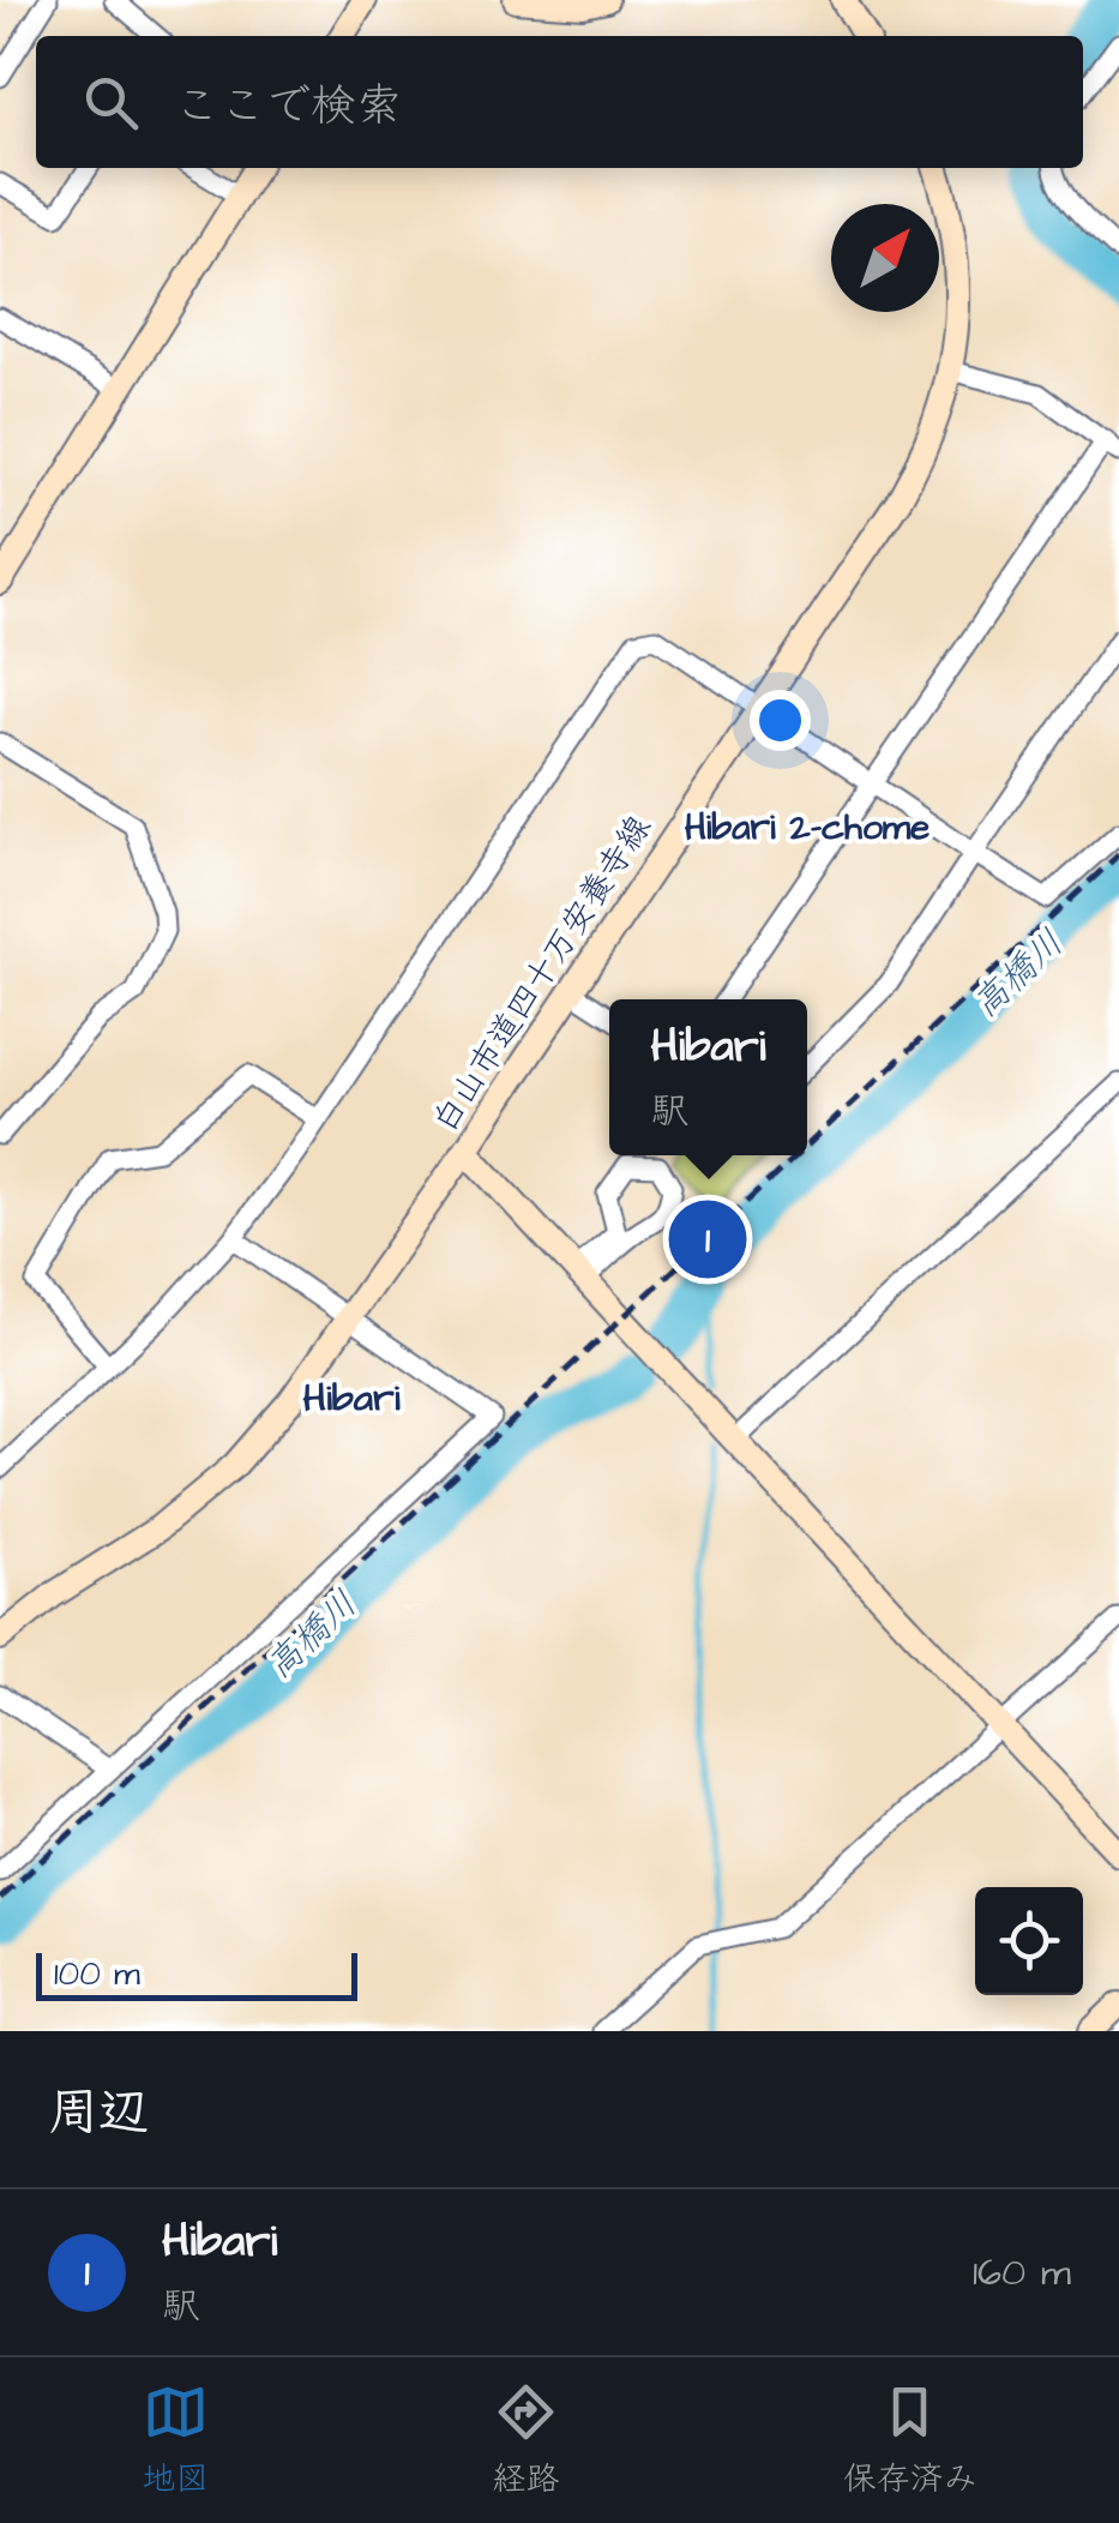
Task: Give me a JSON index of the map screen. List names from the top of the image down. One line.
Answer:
{"streets":{"street":["白山市道四十万安養寺線"]},"districts":["Hibari 2-chome","Hibari"],"water":["高橋川"],"scale_bar":"100 m","north":"top right","page":{"search":"ここで検索","popup":["Hibari","駅"],"pins":"1","scale":"100 m","heading":"周辺","list":[{"mark":"1","name":"Hibari","note":"駅","value":"160 m"}],"nav":["地図","経路","保存済み"]}}
